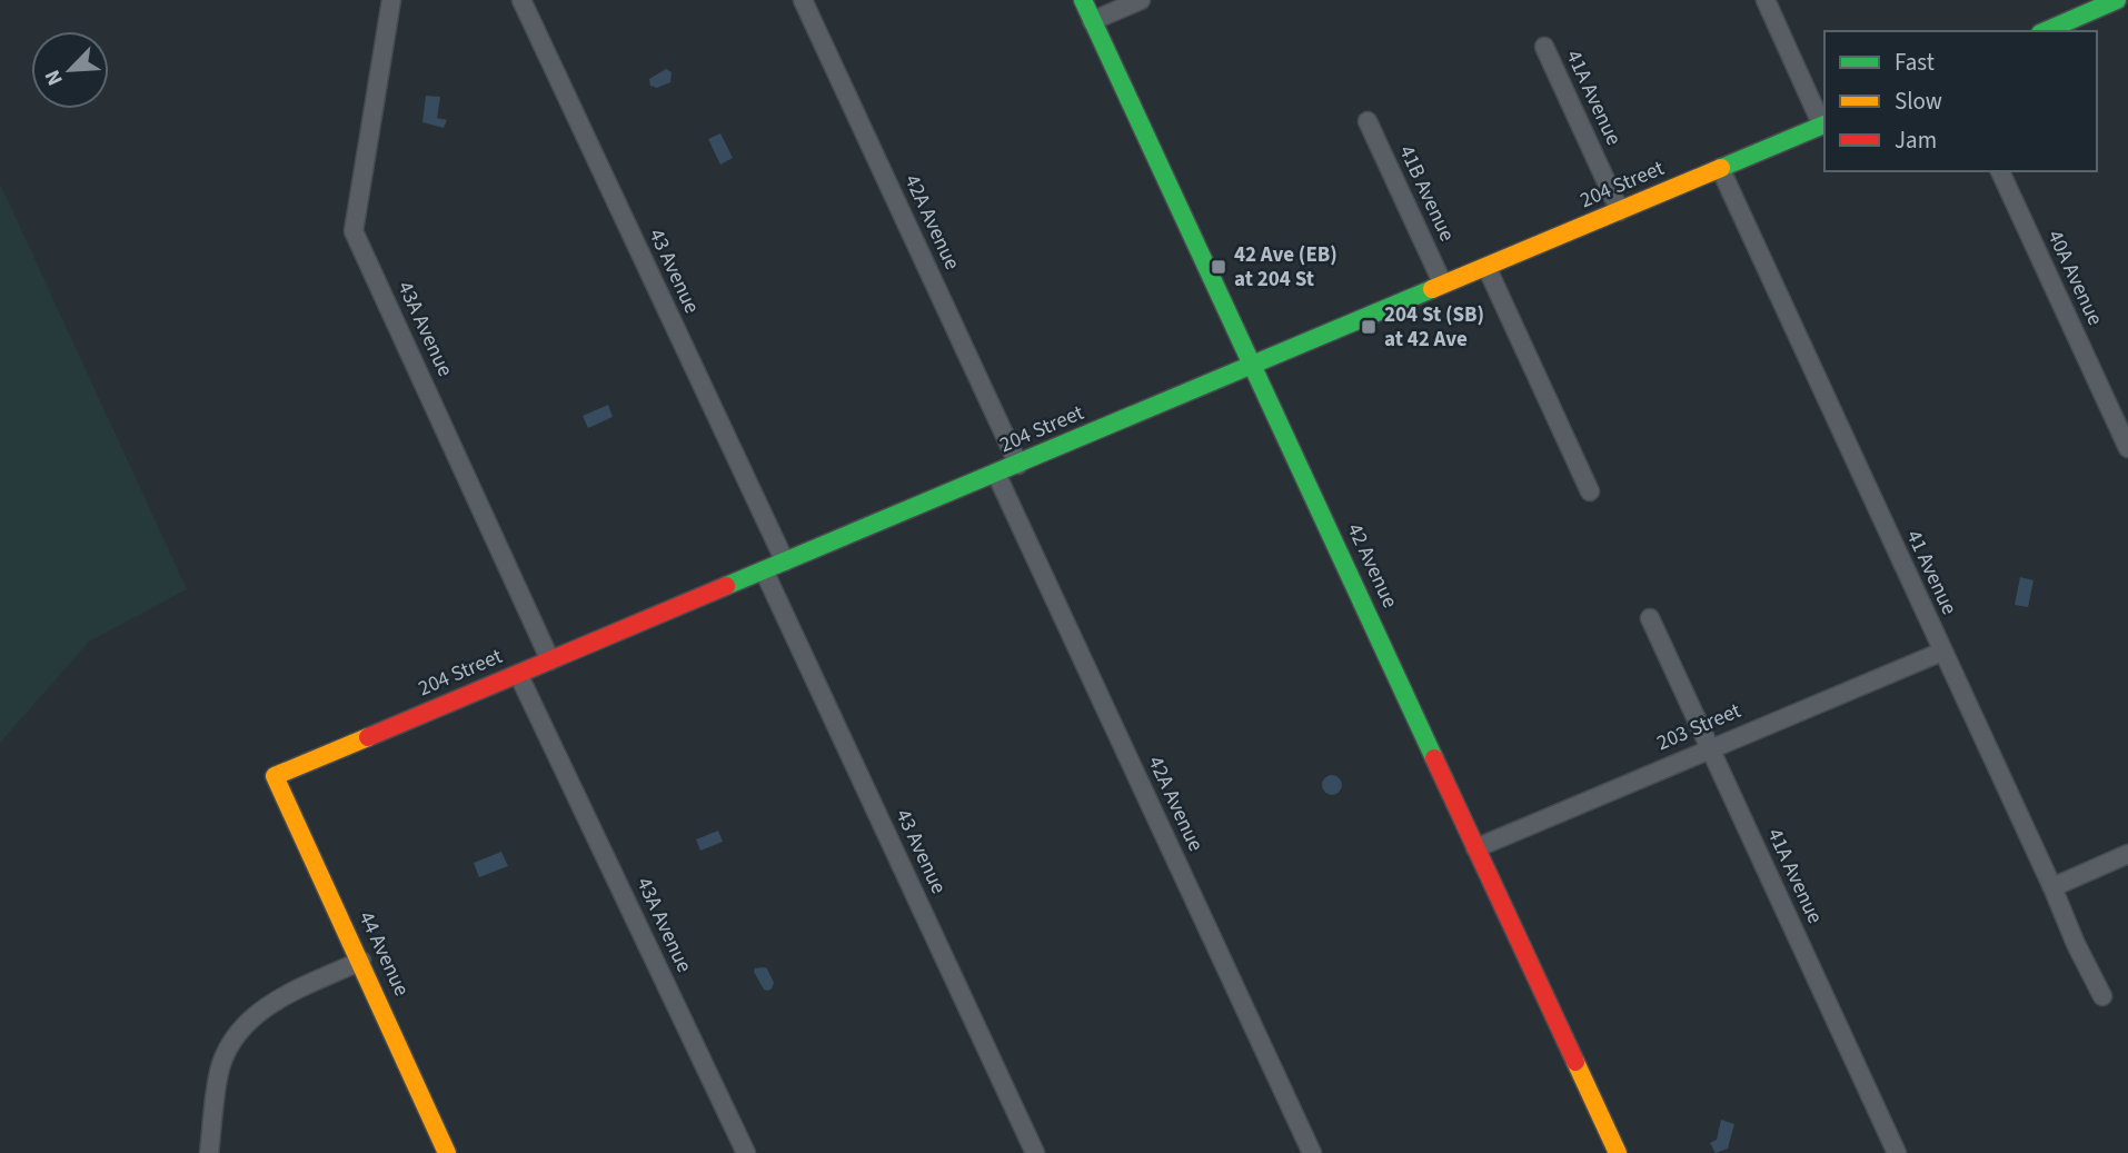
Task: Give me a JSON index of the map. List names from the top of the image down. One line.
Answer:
{"streets":{"street":["41A Avenue","204 Street","41B Avenue","42A Avenue","43 Avenue","40A Avenue","43A Avenue","42 Avenue","41 Avenue","203 Street","44 Avenue"]},"crossings":[["41A Avenue","204 Street"],["41A Avenue","203 Street"],["204 Street","41B Avenue"],["204 Street","42A Avenue"],["204 Street","43 Avenue"],["204 Street","43A Avenue"],["204 Street","42 Avenue"],["204 Street","41 Avenue"],["204 Street","44 Avenue"],["42 Avenue","203 Street"],["41 Avenue","203 Street"]],"places":{"transit":["42 Ave (EB) at 204 St","204 St (SB) at 42 Ave"]},"legend":["Fast","Slow","Jam"],"north":"bottom left"}
